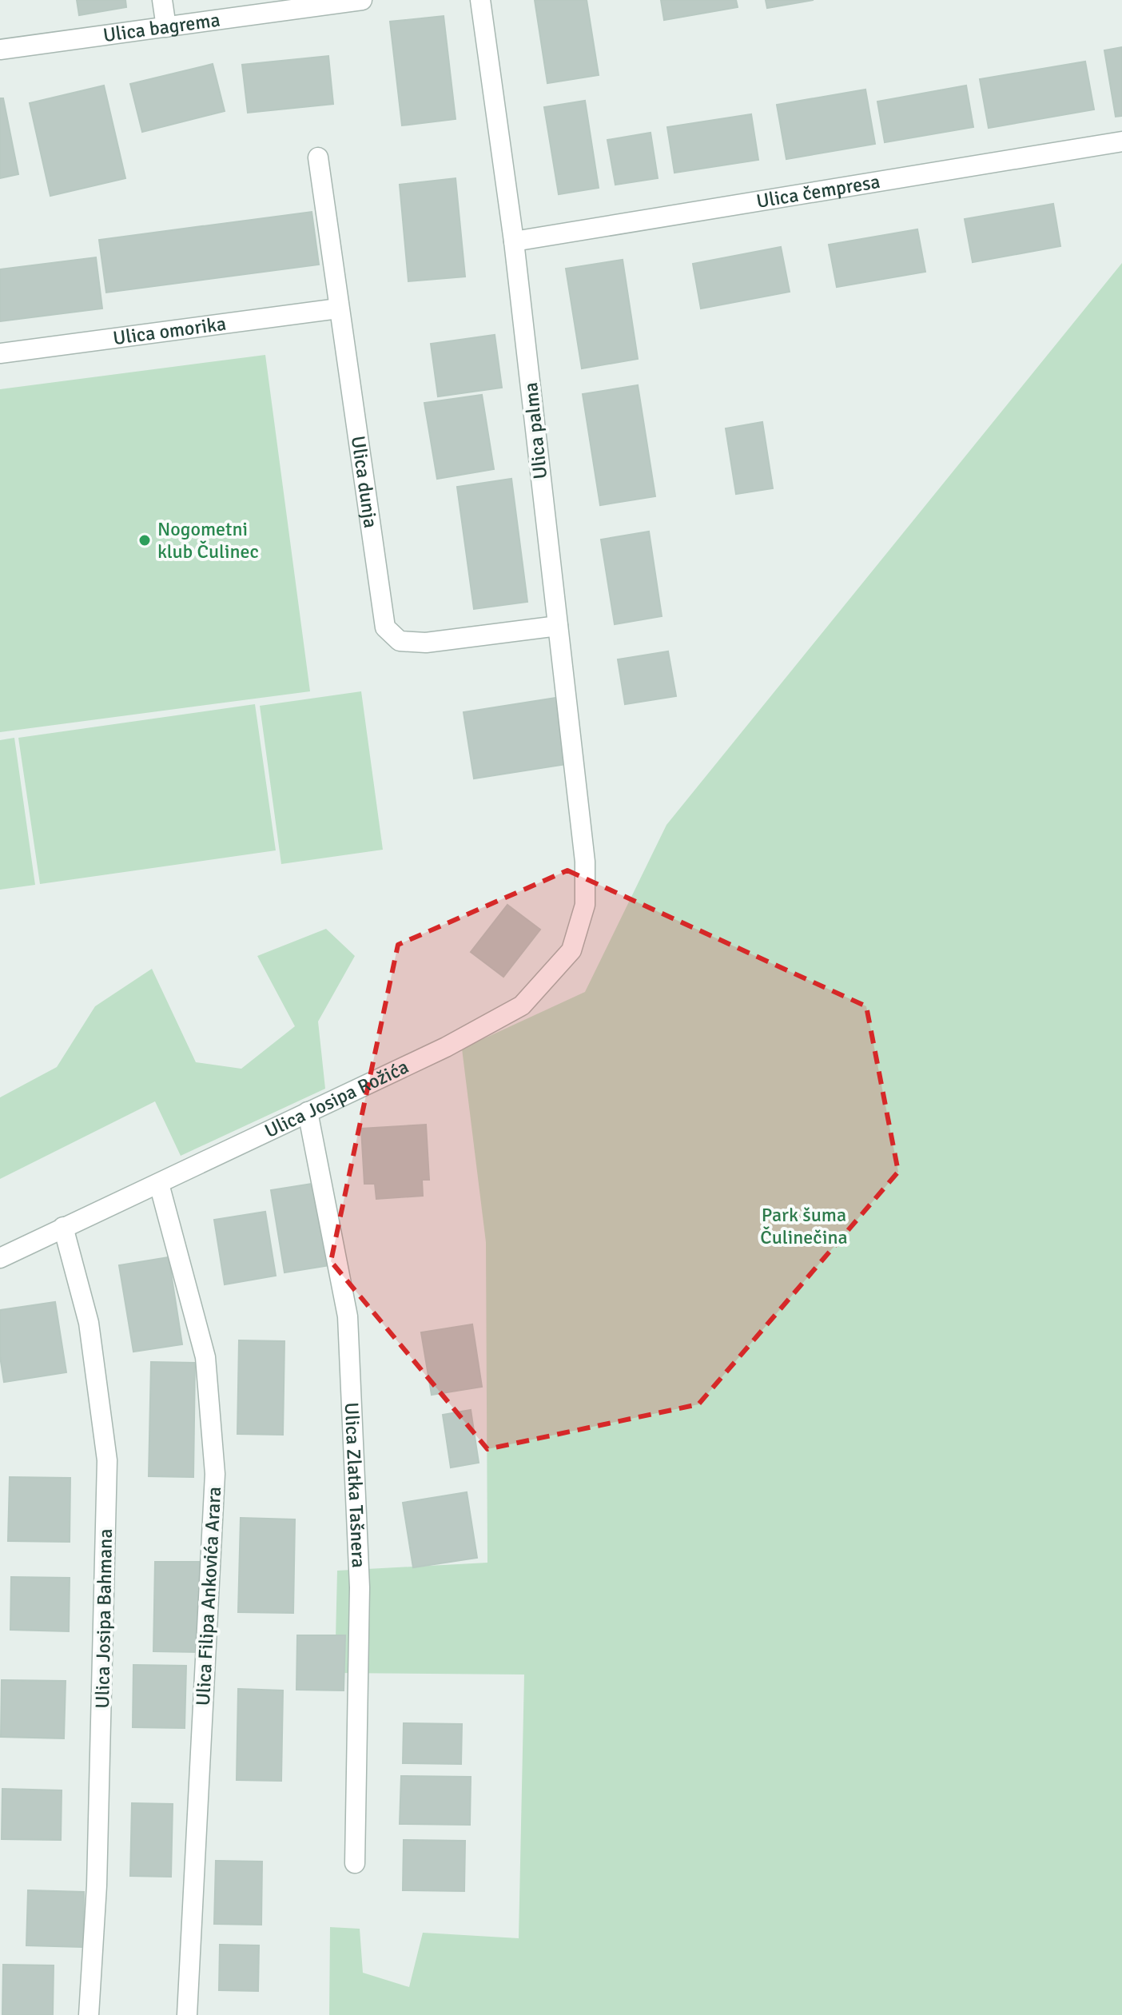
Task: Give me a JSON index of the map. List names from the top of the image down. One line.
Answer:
{"streets":{"street":["Ulica bagrema","Ulica čempresa","Ulica omorika","Ulica palma","Ulica dunja","Ulica Josipa Rožića","Ulica Zlatka Tašnera","Ulica Filipa Ankovića Arara","Ulica Josipa Bahmana"]},"crossings":[["Ulica čempresa","Ulica palma"],["Ulica omorika","Ulica dunja"],["Ulica palma","Ulica dunja"],["Ulica palma","Ulica Josipa Rožića"],["Ulica Josipa Rožića","Ulica Zlatka Tašnera"],["Ulica Josipa Rožića","Ulica Filipa Ankovića Arara"],["Ulica Josipa Rožića","Ulica Josipa Bahmana"]],"parks":["Park šuma Čulinečina"],"places":["Nogometni klub Čulinec"]}
